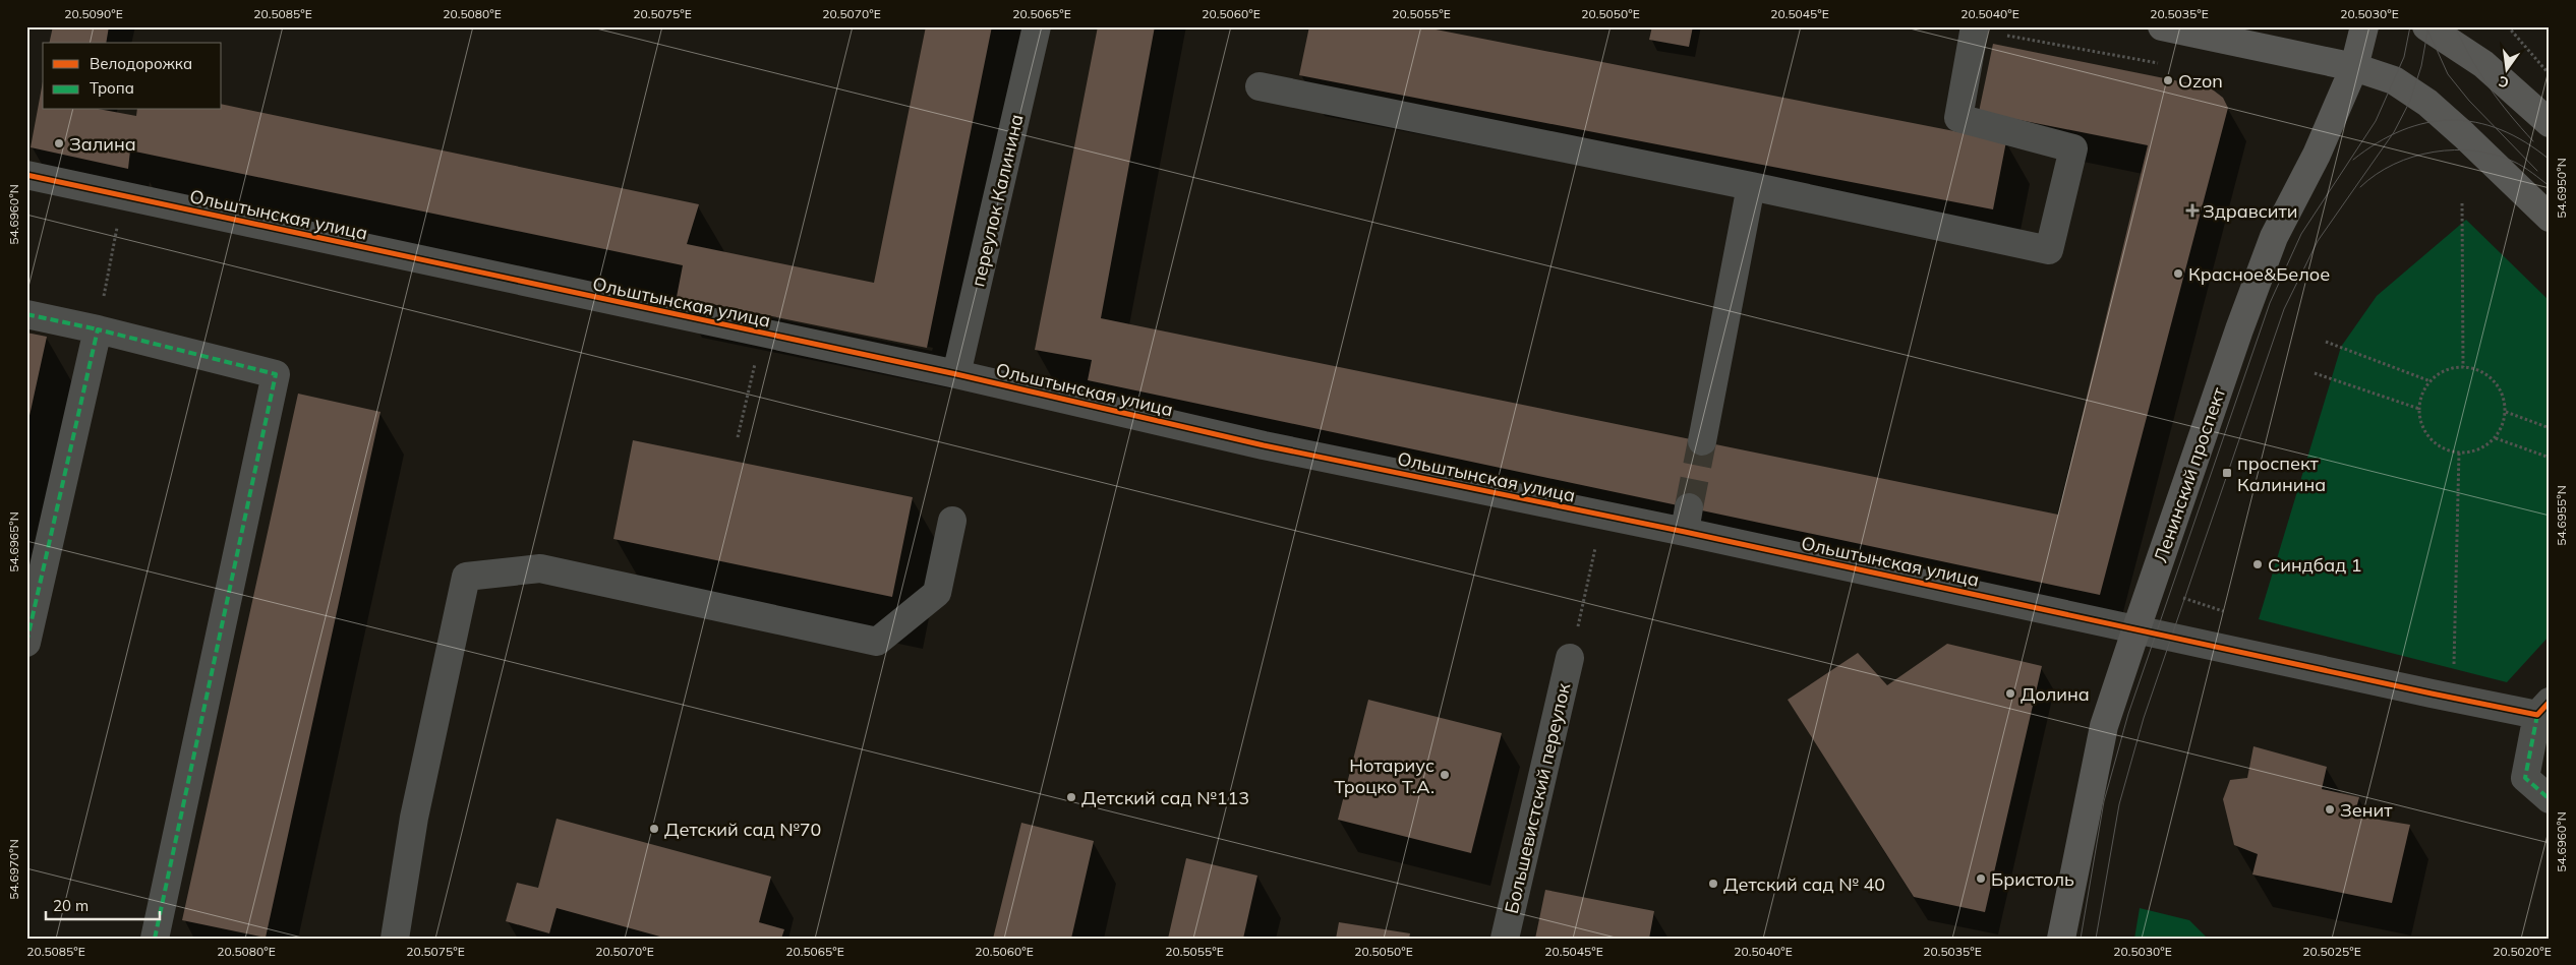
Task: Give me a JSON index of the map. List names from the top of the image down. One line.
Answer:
{"streets":{"main road":["Ленинский проспект"],"street":["переулок Калинина","Ольштынская улица","Большевистский переулок"]},"crossings":[["переулок Калинина","Ольштынская улица"],["Ольштынская улица","Ленинский проспект"]],"places":{"other":["Ozon","Залина","Красное&Белое","Синдбад 1","Долина","Нотариус Троцко Т.А.","Детский сад №113","Зенит","Детский сад №70","Бристоль","Детский сад № 40"],"health":["Здравсити"],"transit":["проспект Калинина"]},"legend":["Велодорожка","Тропа"],"scale_bar":"20 m","north":"bottom","coordinates":["20.5090°E","20.5085°E","20.5080°E","20.5075°E","20.5070°E","20.5065°E","20.5060°E","20.5055°E","20.5050°E","20.5045°E","20.5040°E","20.5035°E","20.5030°E","54.6950°N","54.6960°N","54.6955°N","54.6965°N","54.6970°N","20.5025°E","20.5020°E"]}
